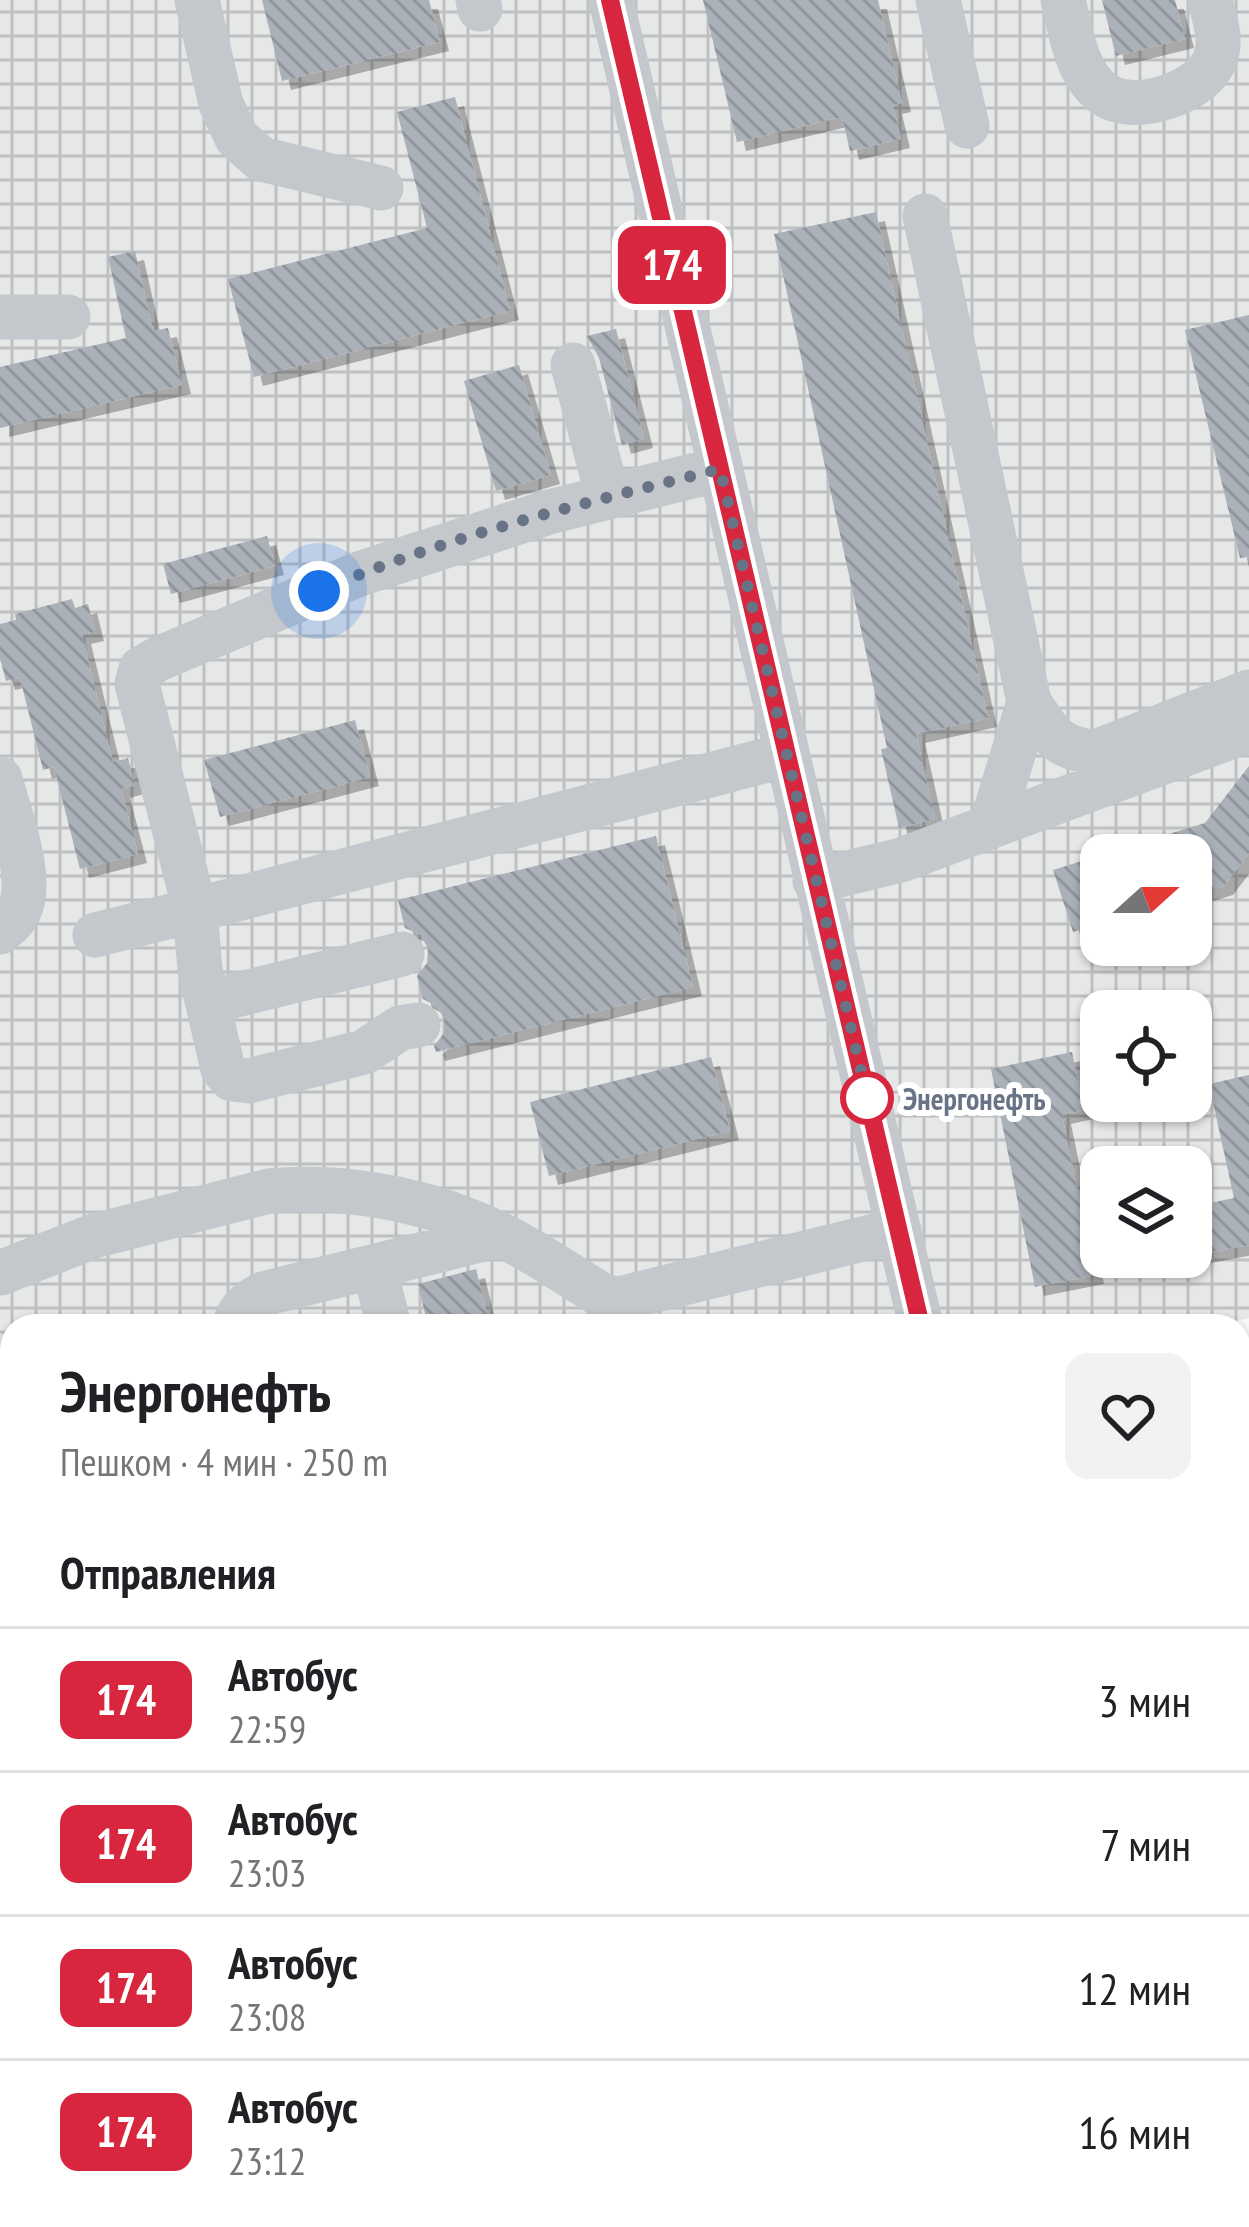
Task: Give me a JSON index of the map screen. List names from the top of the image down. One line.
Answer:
{"places":["Энергонефть"],"lines":["bus line 174"],"north":"right","page":{"on_map":"174","heading":[["Энергонефть","Пешком · 4 мин · 250 m"],"Отправления"],"list":[{"mark":"174","name":"Автобус","note":"22:59","value":"3 мин"},{"mark":"174","name":"Автобус","note":"23:03","value":"7 мин"},{"mark":"174","name":"Автобус","note":"23:08","value":"12 мин"},{"mark":"174","name":"Автобус","note":"23:12","value":"16 мин"}]}}
